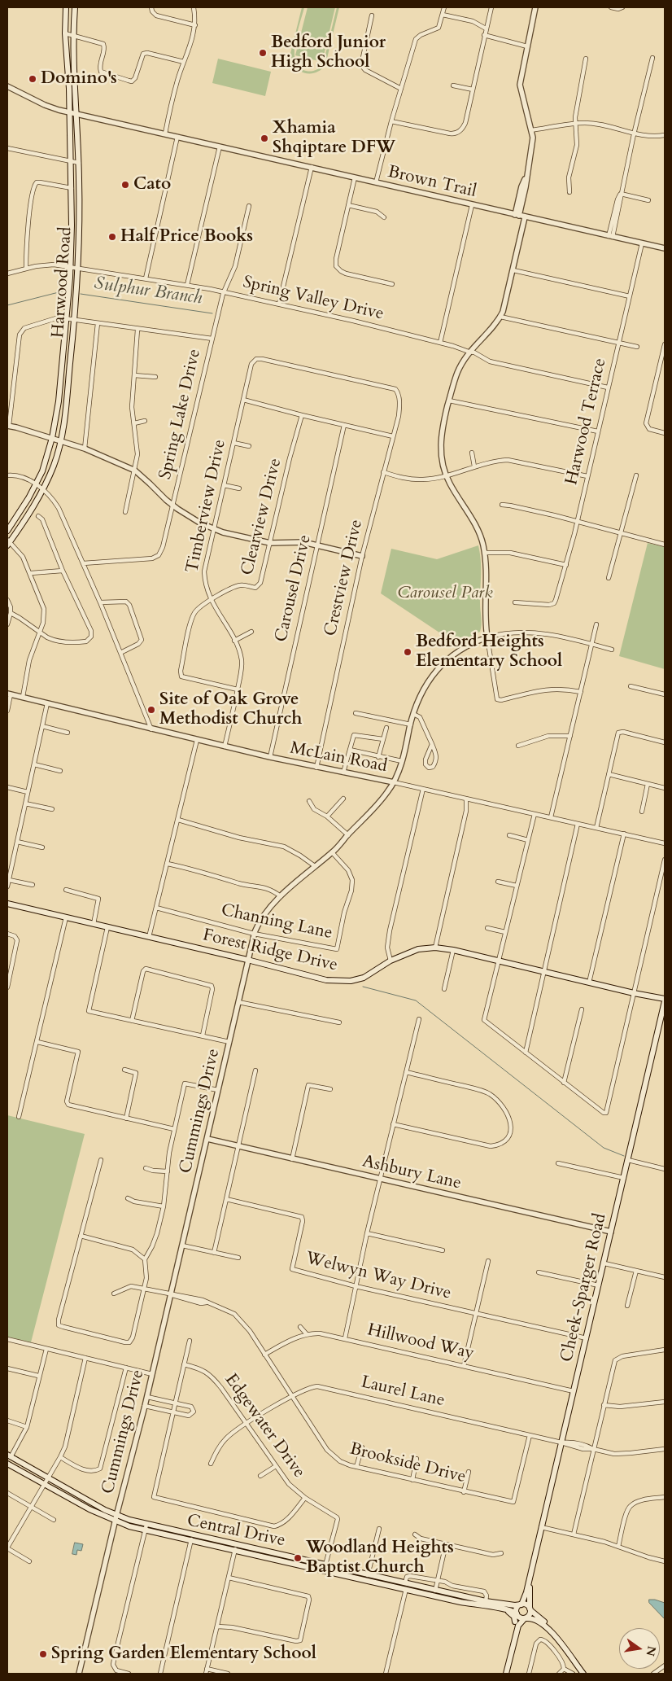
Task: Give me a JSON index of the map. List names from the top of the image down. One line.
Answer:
{"streets":{"main road":["Harwood Road","Forest Ridge Drive","Cheek-Sparger Road","Central Drive"],"street":["Brown Trail","Spring Valley Drive","Spring Lake Drive","Harwood Terrace","Timberview Drive","Clearview Drive","Crestview Drive","Carousel Drive","McLain Road","Channing Lane","Cummings Drive","Ashbury Lane","Welwyn Way Drive","Hillwood Way","Laurel Lane","Edgewater Drive","Brookside Drive"]},"crossings":[["Brown Trail","Harwood Road"],["Brown Trail","Harwood Terrace"],["Harwood Road","Spring Valley Drive"],["Spring Valley Drive","Spring Lake Drive"],["Spring Valley Drive","Harwood Terrace"],["Timberview Drive","Clearview Drive"],["Timberview Drive","Crestview Drive"],["Timberview Drive","McLain Road"],["Crestview Drive","McLain Road"],["Carousel Drive","McLain Road"],["McLain Road","Cummings Drive"],["Channing Lane","Cummings Drive"],["Forest Ridge Drive","Cummings Drive"],["Forest Ridge Drive","Cheek-Sparger Road"],["Cummings Drive","Ashbury Lane"],["Cummings Drive","Brookside Drive"],["Cummings Drive","Central Drive"],["Ashbury Lane","Cheek-Sparger Road"],["Welwyn Way Drive","Cheek-Sparger Road"],["Cheek-Sparger Road","Hillwood Way"],["Cheek-Sparger Road","Laurel Lane"],["Cheek-Sparger Road","Central Drive"],["Hillwood Way","Brookside Drive"],["Laurel Lane","Edgewater Drive"],["Laurel Lane","Brookside Drive"],["Edgewater Drive","Central Drive"]],"water":["Sulphur Branch"],"parks":["Carousel Park"],"places":["Bedford Junior High School","Domino's","Xhamia Shqiptare DFW","Cato","Half Price Books","Bedford Heights Elementary School","Site of Oak Grove Methodist Church","Woodland Heights Baptist Church","Spring Garden Elementary School"],"north":"right"}
